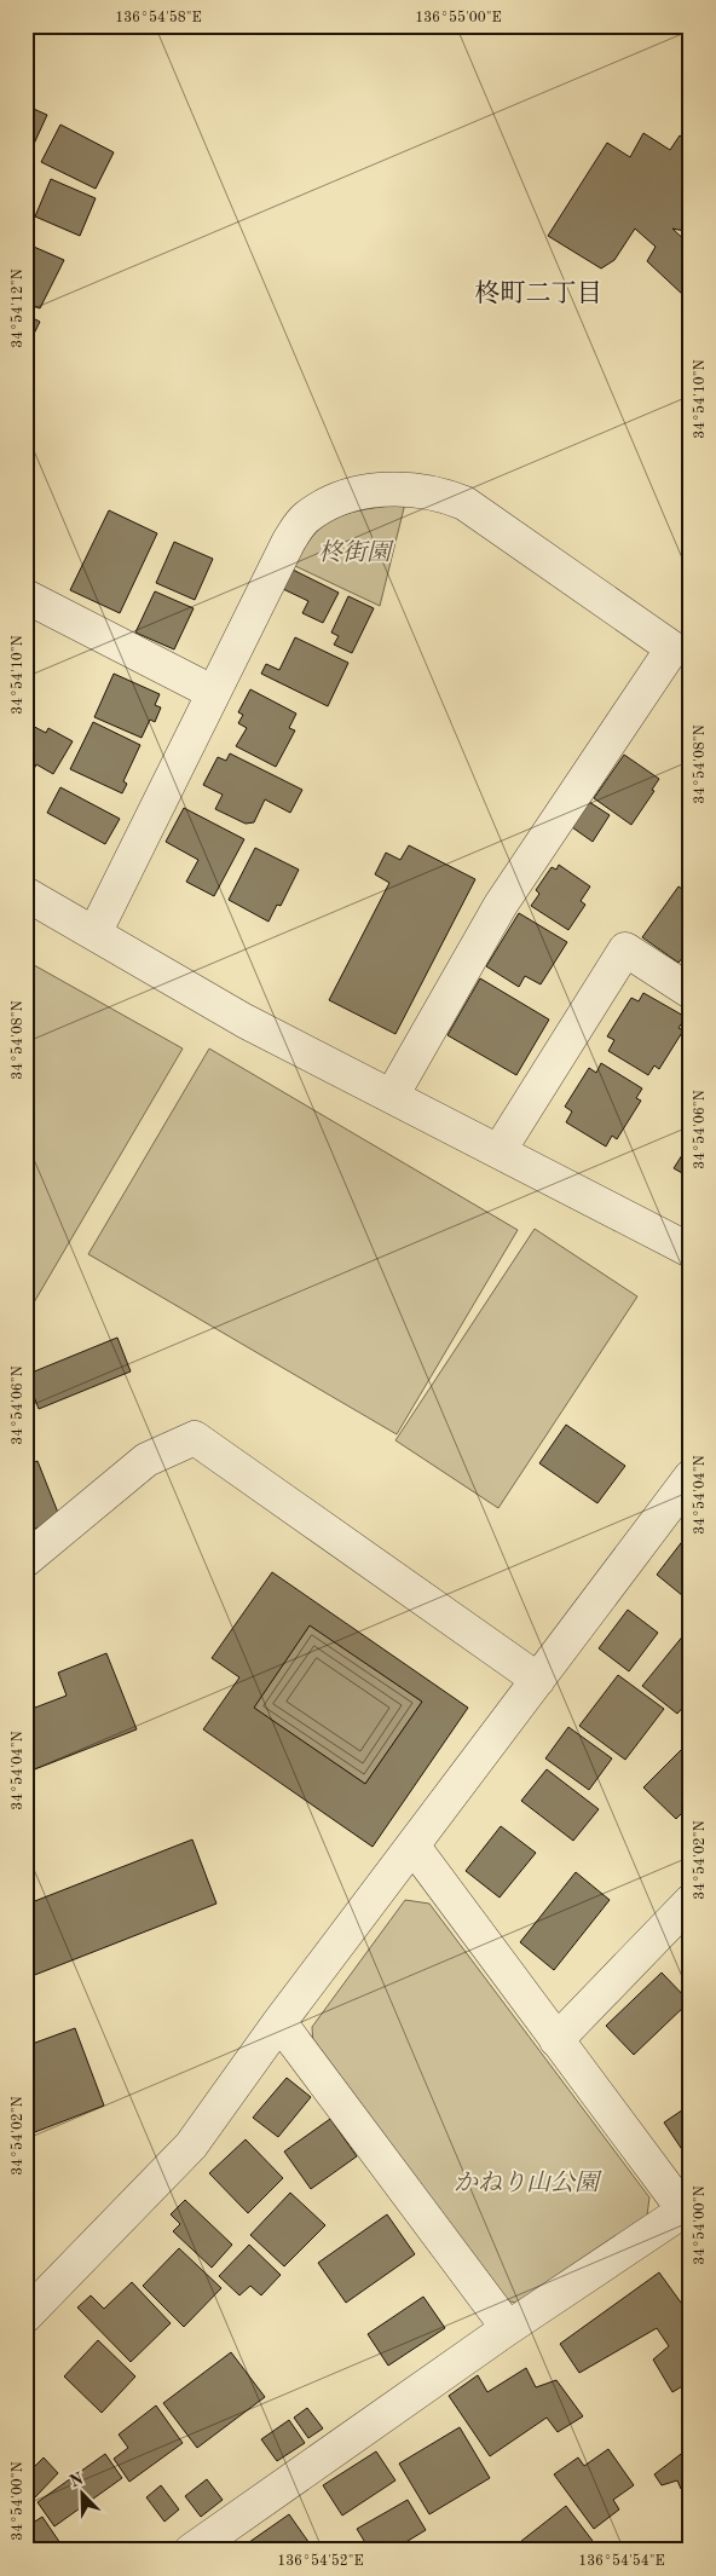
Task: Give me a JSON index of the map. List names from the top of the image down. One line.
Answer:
{"districts":["柊町二丁目"],"parks":["柊街園","かねり山公園"],"north":"top left","coordinates":["136°54'58\"E","136°55'00\"E","34°54'12\"N","34°54'10\"N","34°54'08\"N","34°54'06\"N","34°54'04\"N","34°54'02\"N","34°54'00\"N","136°54'52\"E","136°54'54\"E"]}
